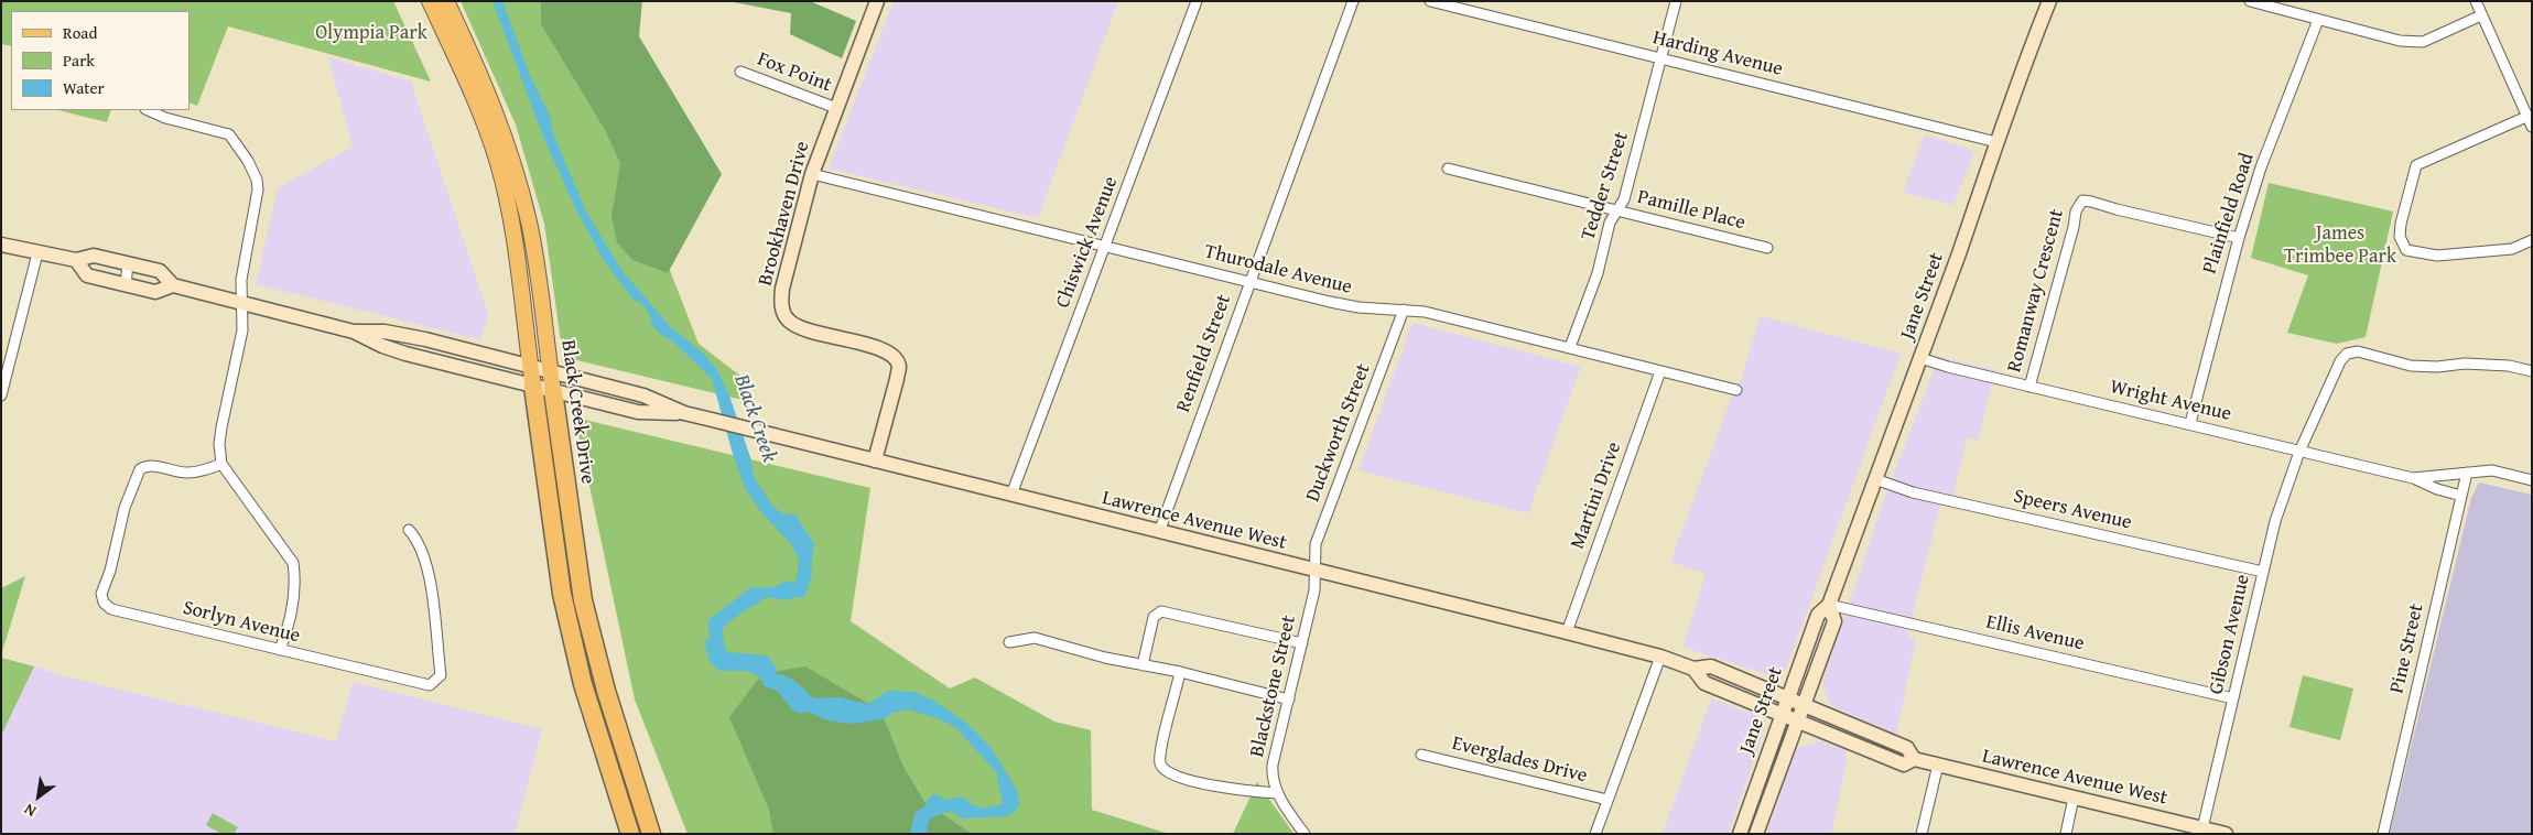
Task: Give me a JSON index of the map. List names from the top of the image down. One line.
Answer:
{"streets":{"highway":["Black Creek Drive"],"main road":["Brookhaven Drive","Jane Street","Lawrence Avenue West"],"street":["Harding Avenue","Fox Point","Tedder Street","Pamille Place","Plainfield Road","Chiswick Avenue","Thurodale Avenue","Romanway Crescent","Renfield Street","Wright Avenue","Duckworth Street","Martini Drive","Speers Avenue","Sorlyn Avenue","Ellis Avenue","Gibson Avenue","Pine Street","Blackstone Street","Everglades Drive"]},"crossings":[["Harding Avenue","Tedder Street"],["Harding Avenue","Jane Street"],["Fox Point","Brookhaven Drive"],["Tedder Street","Pamille Place"],["Tedder Street","Thurodale Avenue"],["Brookhaven Drive","Thurodale Avenue"],["Brookhaven Drive","Lawrence Avenue West"],["Plainfield Road","Romanway Crescent"],["Plainfield Road","Wright Avenue"],["Chiswick Avenue","Thurodale Avenue"],["Chiswick Avenue","Lawrence Avenue West"],["Thurodale Avenue","Renfield Street"],["Thurodale Avenue","Duckworth Street"],["Thurodale Avenue","Martini Drive"],["Romanway Crescent","Wright Avenue"],["Jane Street","Wright Avenue"],["Jane Street","Speers Avenue"],["Jane Street","Lawrence Avenue West"],["Jane Street","Ellis Avenue"],["Renfield Street","Lawrence Avenue West"],["Wright Avenue","Gibson Avenue"],["Wright Avenue","Pine Street"],["Black Creek Drive","Lawrence Avenue West"],["Duckworth Street","Lawrence Avenue West"],["Duckworth Street","Blackstone Street"],["Martini Drive","Lawrence Avenue West"],["Speers Avenue","Gibson Avenue"],["Lawrence Avenue West","Gibson Avenue"],["Lawrence Avenue West","Blackstone Street"],["Ellis Avenue","Gibson Avenue"]],"water":["Black Creek"],"parks":["Olympia Park","James Trimbee Park"],"legend":["Road","Park","Water"],"north":"bottom left"}
